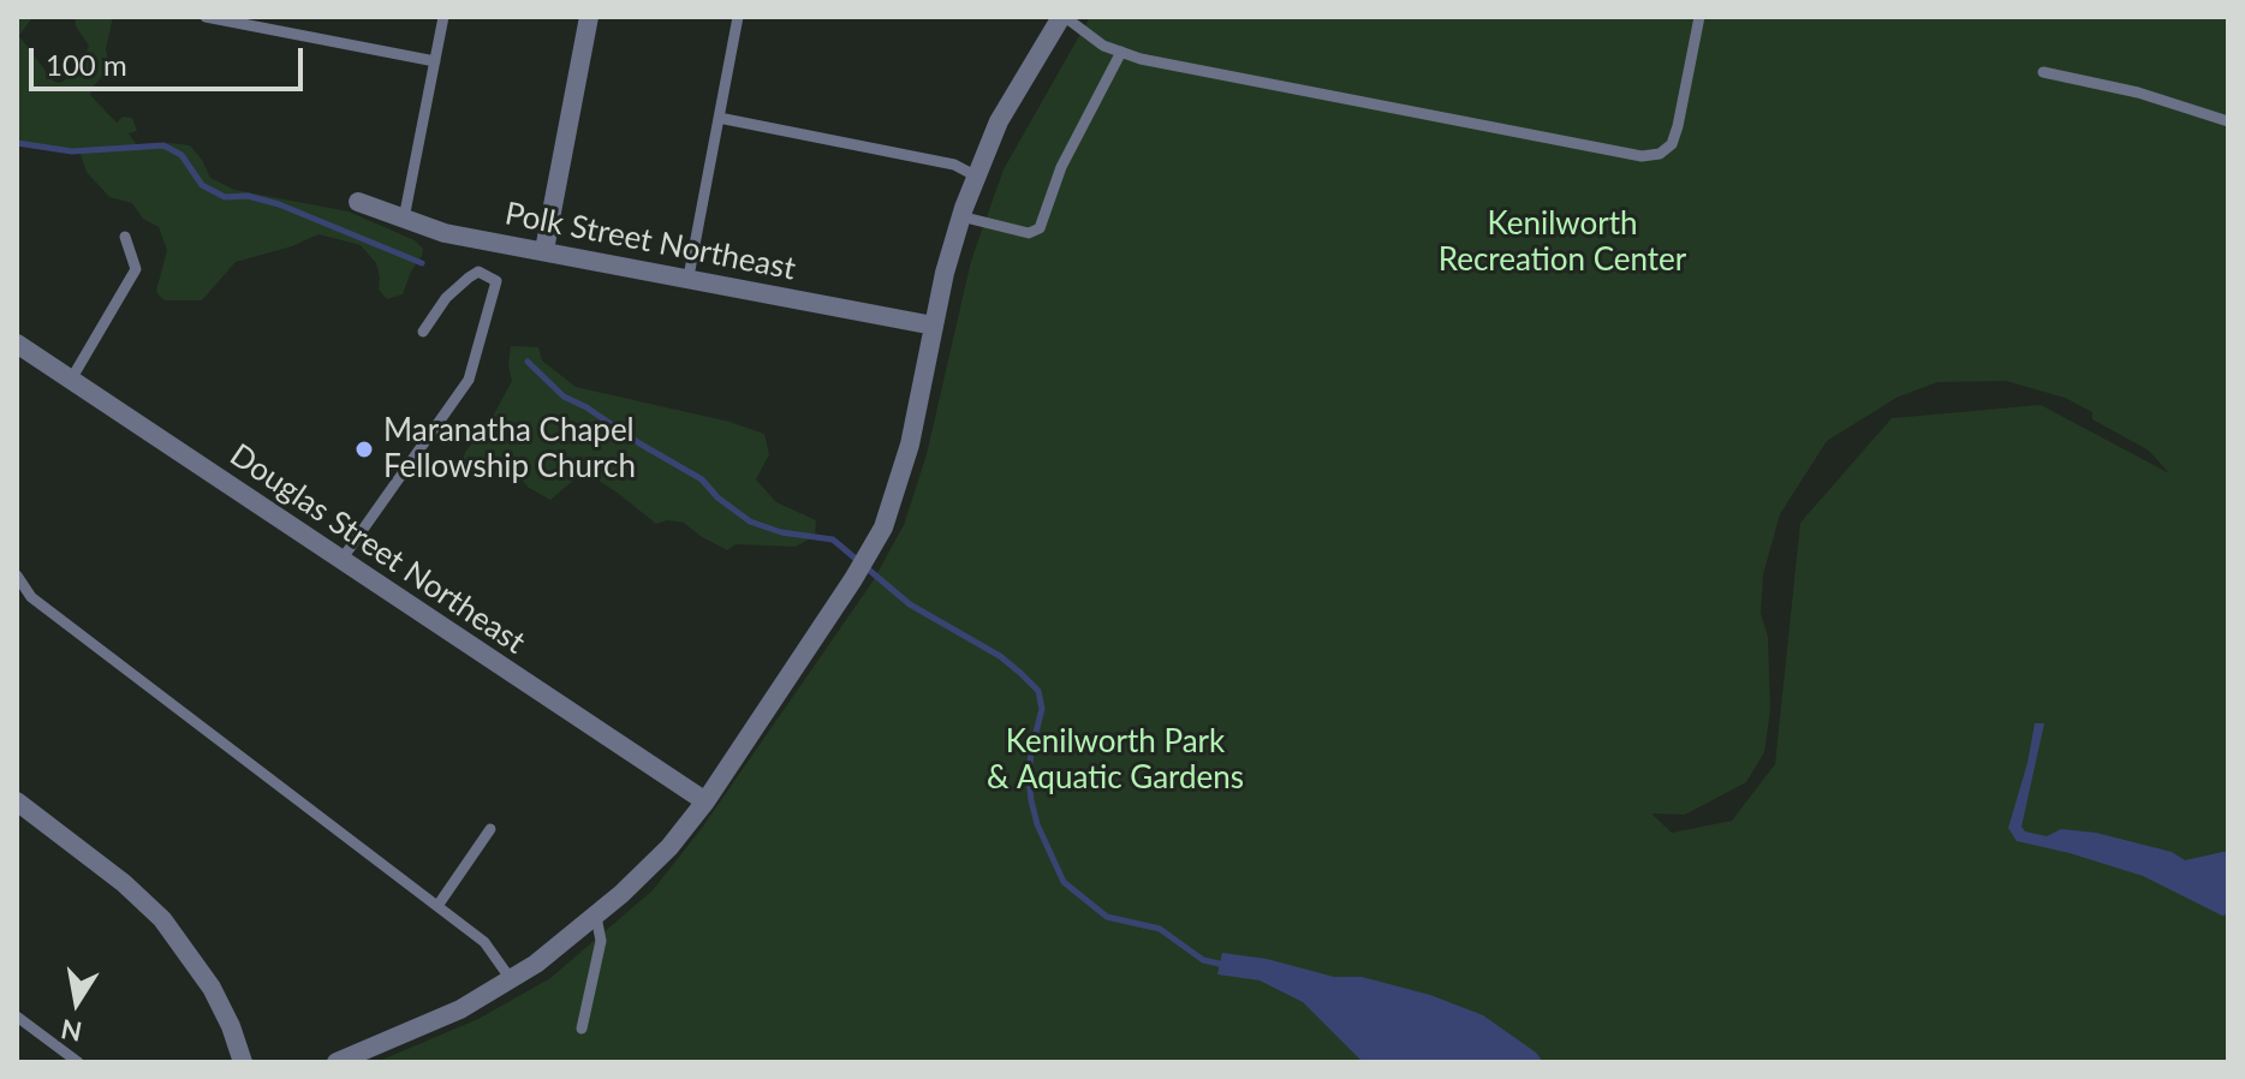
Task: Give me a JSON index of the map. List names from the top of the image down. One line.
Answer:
{"streets":{"street":["Polk Street Northeast","Douglas Street Northeast"]},"parks":["Kenilworth Recreation Center","Kenilworth Park & Aquatic Gardens"],"places":["Maranatha Chapel Fellowship Church"],"scale_bar":"100 m","north":"bottom"}
